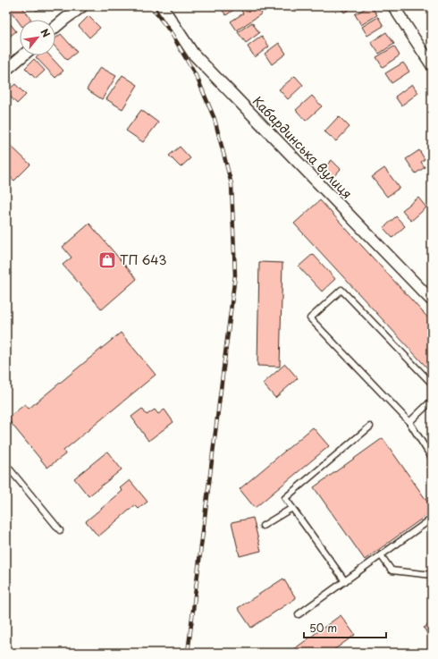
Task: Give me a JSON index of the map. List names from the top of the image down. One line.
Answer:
{"streets":{"street":["Кабардинська вулиця"]},"places":{"shop":["ТП 643"]},"scale_bar":"50 m","north":"top right"}
